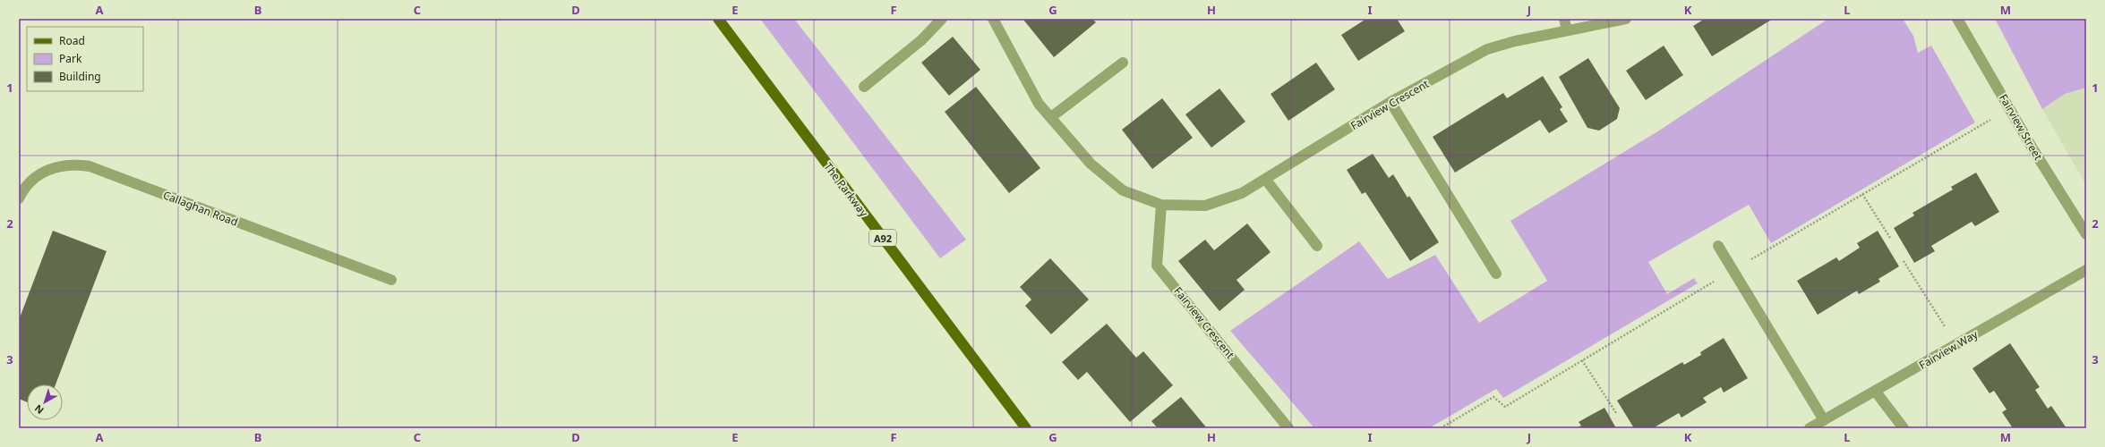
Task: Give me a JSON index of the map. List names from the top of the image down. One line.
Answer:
{"streets":{"main road":["The Parkway","A92"],"street":["Fairview Crescent","Fairview Street","Callaghan Road","Fairview Way"]},"legend":["Road","Park","Building"],"north":"bottom left","grid":{"columns":["A","B","C","D","E","F","G","H","I","J","K","L","M"],"rows":["1","2","3"]}}
